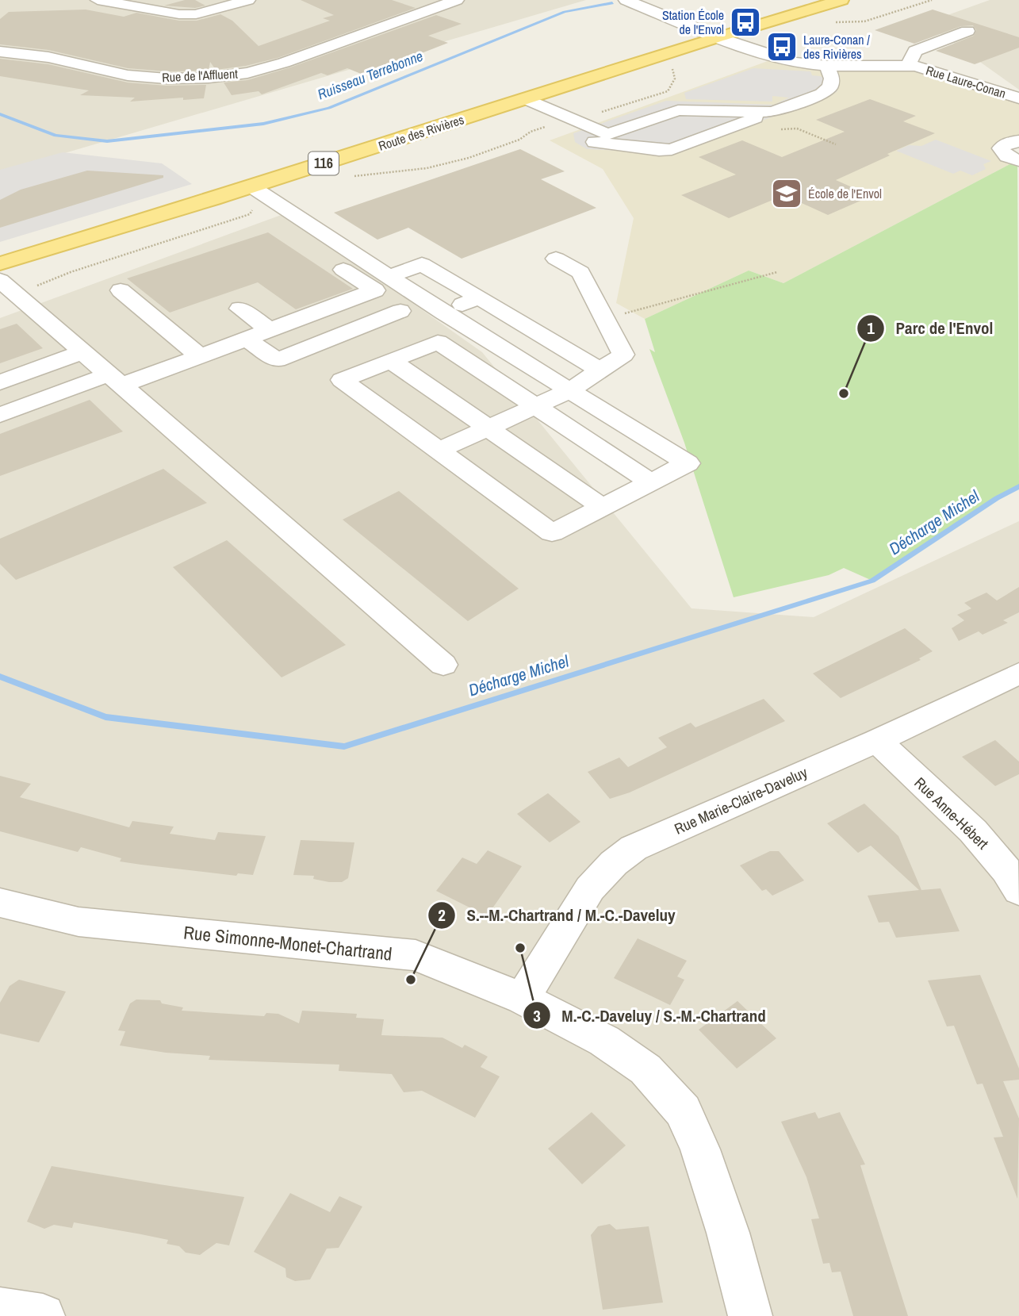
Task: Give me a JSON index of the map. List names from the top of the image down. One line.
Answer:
{"streets":{"main road":["Route des Rivières","116"],"street":["Rue de l'Affluent","Rue Laure-Conan","Rue Marie-Claire-Daveluy","Rue Anne-Hébert","Rue Simonne-Monet-Chartrand"]},"crossings":[["Rue Laure-Conan","Route des Rivières"],["Rue Marie-Claire-Daveluy","Rue Anne-Hébert"],["Rue Marie-Claire-Daveluy","Rue Simonne-Monet-Chartrand"]],"water":["Ruisseau Terrebonne","Décharge Michel"],"places":{"bus stop":["Station École de l'Envol","Laure-Conan / des Rivières"],"school or university":["École de l'Envol"],"other":["Parc de l'Envol","M.-C.-Daveluy / S.-M.-Chartrand","S.--M.-Chartrand / M.-C.-Daveluy"]}}
